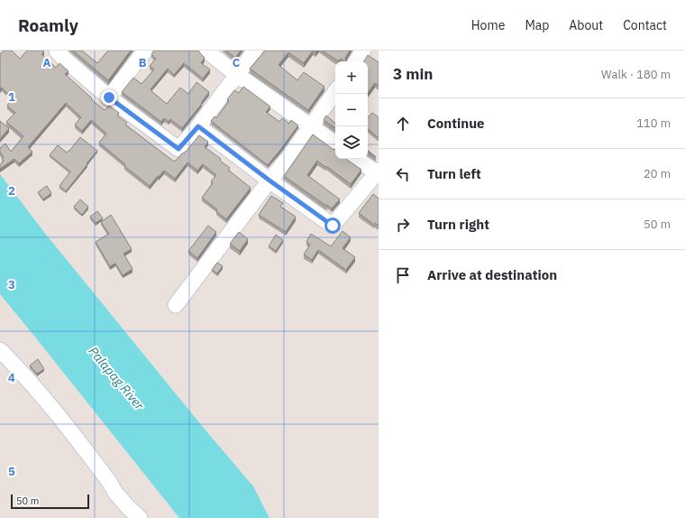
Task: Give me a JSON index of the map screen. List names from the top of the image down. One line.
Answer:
{"water":["Palapag River"],"scale_bar":"50 m","page":{"header":"Roamly","nav":["Home","Map","About","Contact"],"heading":["3 min","Walk · 180 m"],"map_buttons":["+","−"],"list":[["Continue","110 m"],["Turn left","20 m"],["Turn right","50 m"],"Arrive at destination"],"scale":"50 m"},"grid":{"columns":["A","B","C"],"rows":["1","2","3","4","5"]}}
